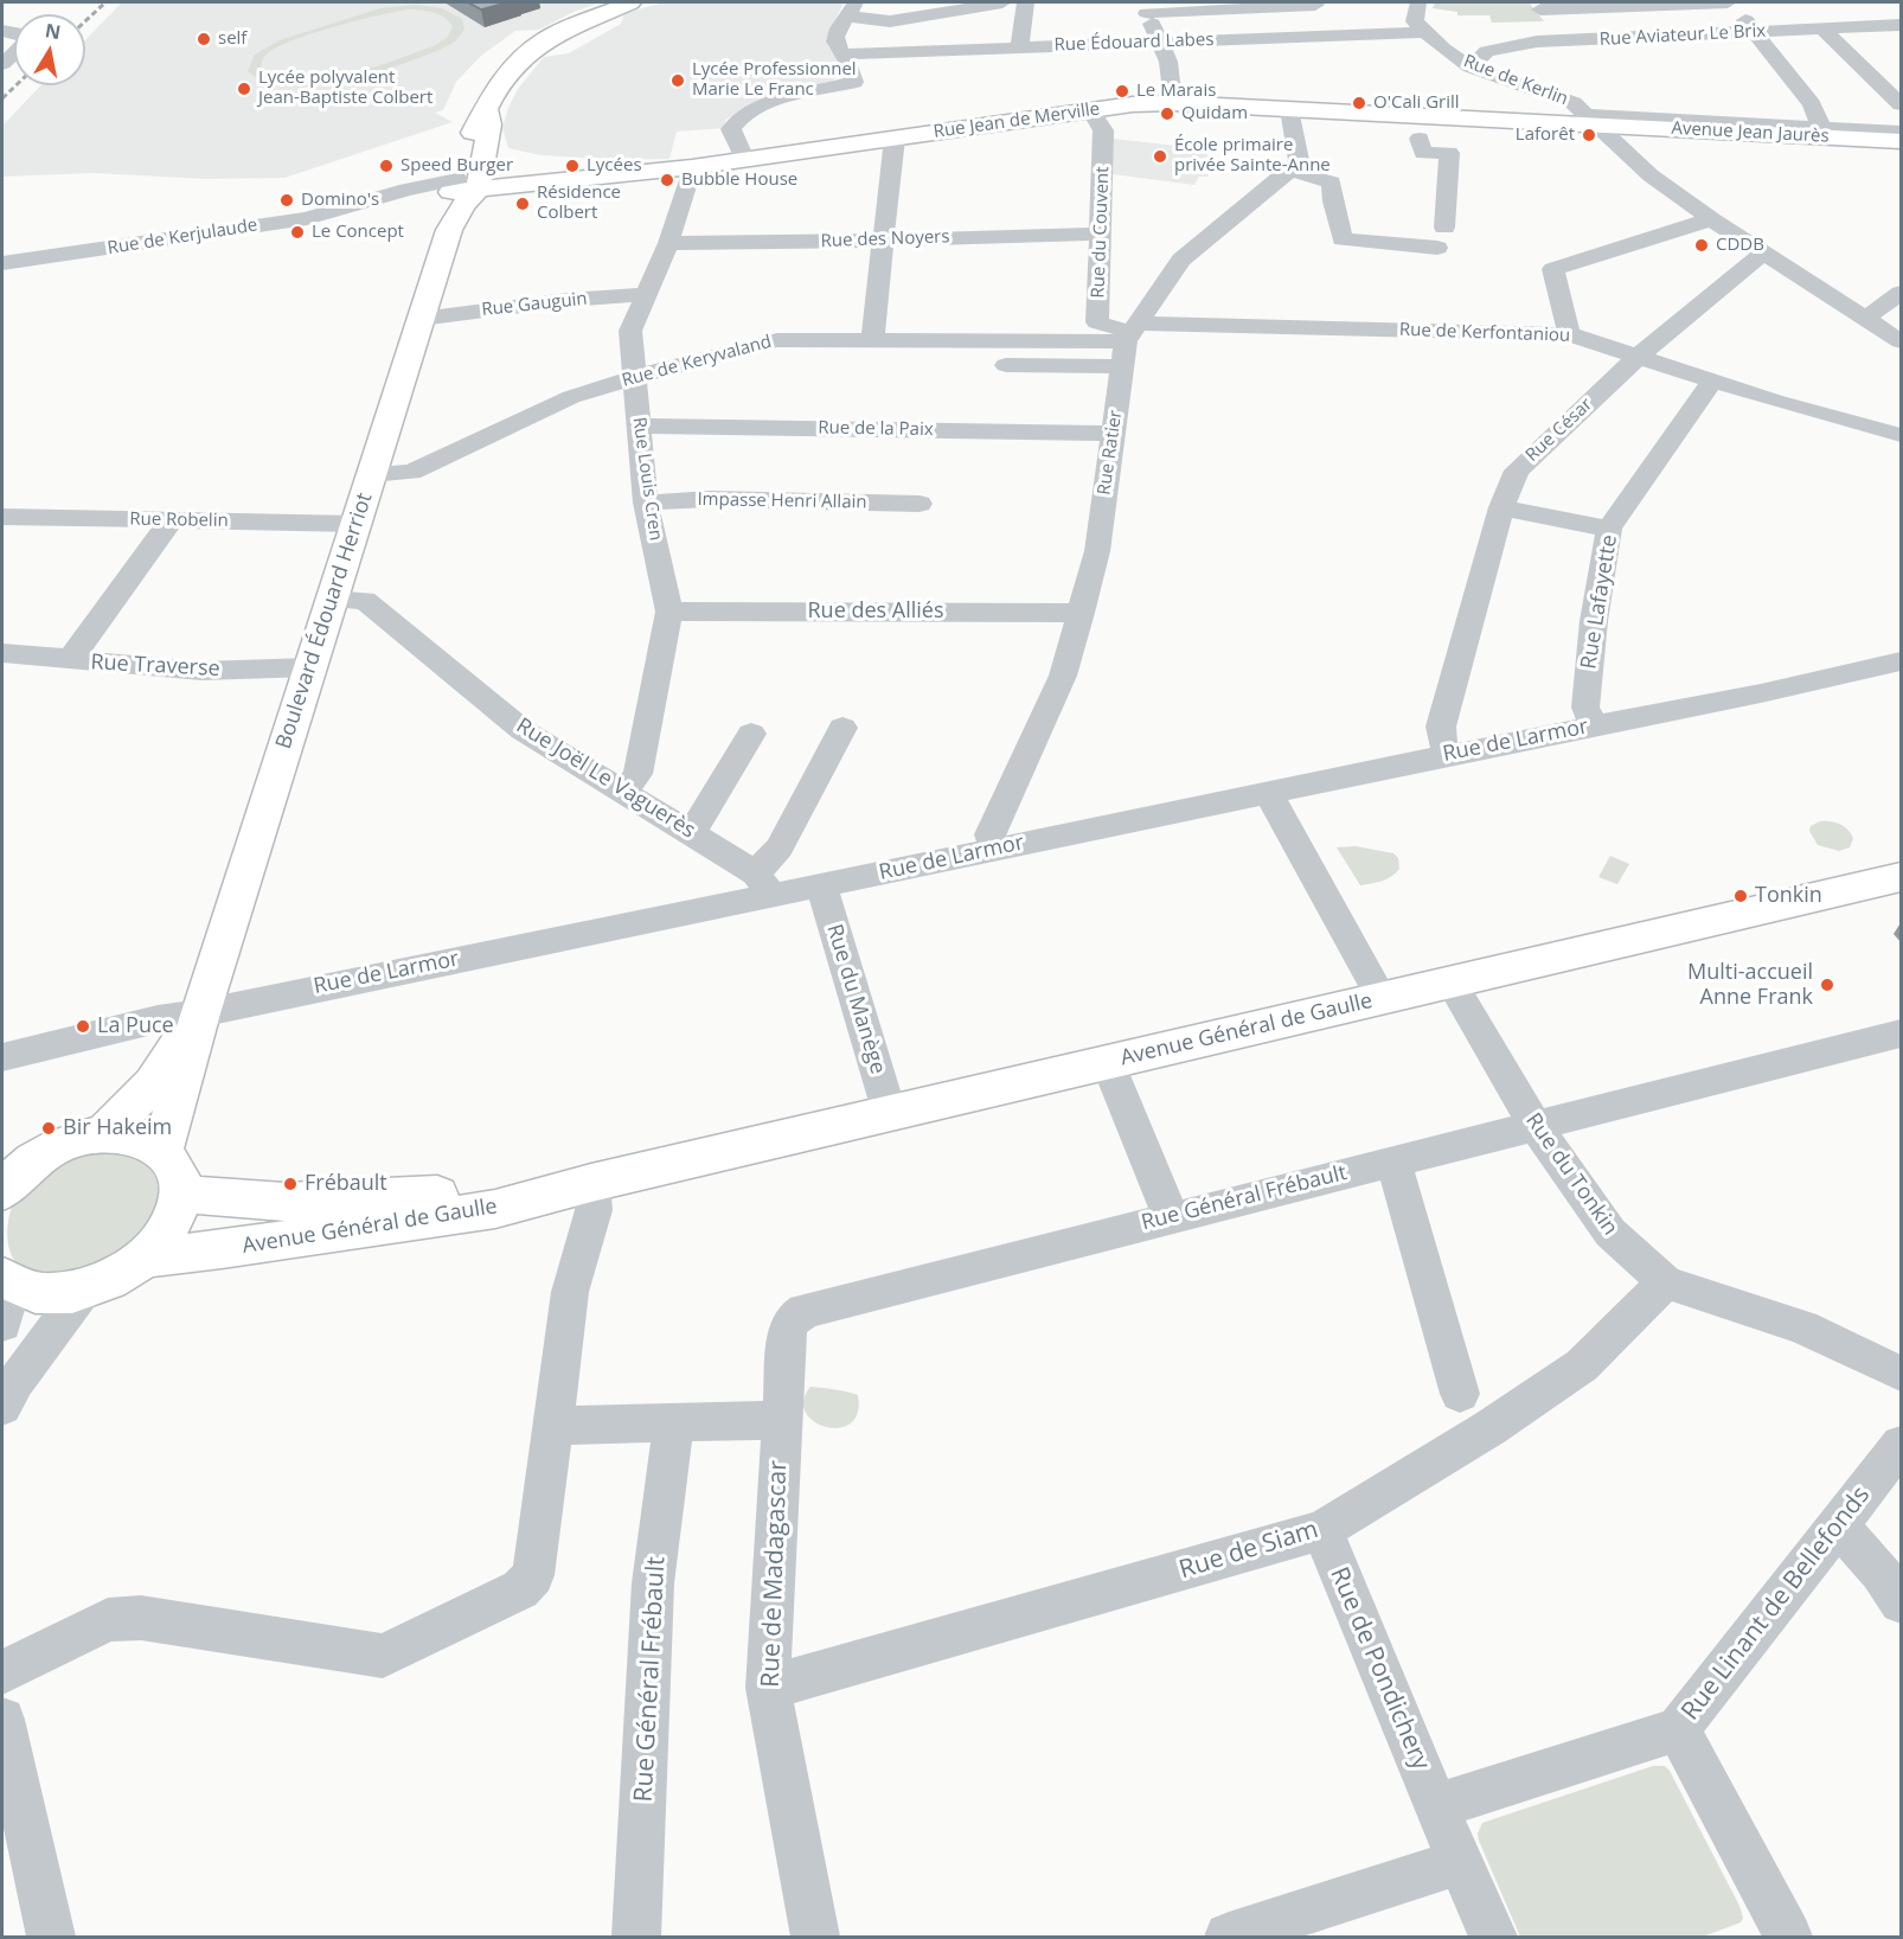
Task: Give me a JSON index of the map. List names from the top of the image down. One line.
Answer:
{"streets":{"main road":["Rue Jean de Merville","Avenue Jean Jaurès","Rue de Kerjulaude","Boulevard Édouard Herriot","Avenue Général de Gaulle"],"street":["Rue Aviateur Le Brix","Rue Édouard Labes","Rue de Kerlin","Rue du Couvent","Rue des Noyers","Rue Gauguin","Rue de Kerfontaniou","Rue de Keryvaland","Rue de la Paix","Rue César","Rue Ratier","Rue Louis Cren","Impasse Henri Allain","Rue Robelin","Rue Lafayette","Rue des Alliés","Rue Traverse","Rue de Larmor","Rue Joël Le Vaguerès","Rue du Manège","Rue du Tonkin","Rue Général Frébault","Rue de Siam","Rue de Madagascar","Rue Linant de Bellefonds","Rue de Pondichery"]},"crossings":[["Rue Aviateur Le Brix","Rue de Kerlin"],["Rue Édouard Labes","Rue de Kerlin"],["Rue de Kerlin","Rue Jean de Merville"],["Rue de Kerlin","Avenue Jean Jaurès"],["Rue de Kerlin","Rue César"],["Rue Jean de Merville","Avenue Jean Jaurès"],["Rue Jean de Merville","Rue du Couvent"],["Rue Jean de Merville","Rue de Kerjulaude"],["Rue Jean de Merville","Rue Louis Cren"],["Rue du Couvent","Rue des Noyers"],["Rue du Couvent","Rue de Kerfontaniou"],["Rue du Couvent","Rue de Keryvaland"],["Rue du Couvent","Rue Ratier"],["Rue de Kerjulaude","Rue Louis Cren"],["Rue de Kerjulaude","Boulevard Édouard Herriot"],["Rue des Noyers","Rue Louis Cren"],["Rue Gauguin","Rue Louis Cren"],["Rue Gauguin","Boulevard Édouard Herriot"],["Rue de Kerfontaniou","Rue de Keryvaland"],["Rue de Kerfontaniou","Rue César"],["Rue de Kerfontaniou","Rue Ratier"],["Rue de Kerfontaniou","Rue Lafayette"],["Rue de Keryvaland","Rue Ratier"],["Rue de Keryvaland","Rue Louis Cren"],["Rue de Keryvaland","Boulevard Édouard Herriot"],["Rue de la Paix","Rue Ratier"],["Rue de la Paix","Rue Louis Cren"],["Rue César","Rue de Larmor"],["Rue Ratier","Rue des Alliés"],["Rue Ratier","Rue de Larmor"],["Rue Louis Cren","Impasse Henri Allain"],["Rue Louis Cren","Rue des Alliés"],["Rue Louis Cren","Rue Joël Le Vaguerès"],["Rue Robelin","Boulevard Édouard Herriot"],["Rue Lafayette","Rue de Larmor"],["Boulevard Édouard Herriot","Rue Traverse"],["Boulevard Édouard Herriot","Rue de Larmor"],["Boulevard Édouard Herriot","Rue Joël Le Vaguerès"],["Rue de Larmor","Rue Joël Le Vaguerès"],["Rue de Larmor","Rue du Manège"],["Rue du Manège","Avenue Général de Gaulle"],["Avenue Général de Gaulle","Rue du Tonkin"],["Rue du Tonkin","Rue Général Frébault"],["Rue du Tonkin","Rue de Siam"],["Rue Général Frébault","Rue de Madagascar"],["Rue de Siam","Rue de Madagascar"],["Rue de Siam","Rue de Pondichery"]],"places":["self","Lycée Professionnel Marie Le Franc","Lycée polyvalent Jean-Baptiste Colbert","Le Marais","O'Cali Grill","Quidam","Laforêt","École primaire privée Sainte-Anne","Speed Burger","Lycées","Bubble House","Domino's","Résidence Colbert","Le Concept","CDDB","Tonkin","Multi-accueil Anne Frank","La Puce","Bir Hakeim","Frébault"],"north":"top"}
